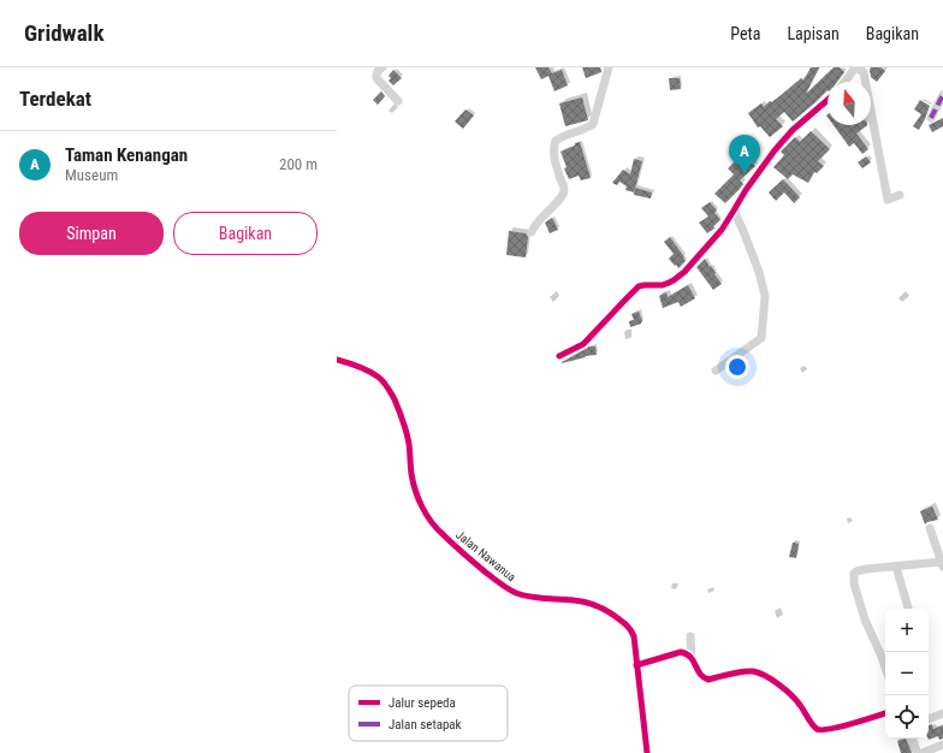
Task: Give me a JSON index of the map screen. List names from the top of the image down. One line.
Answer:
{"streets":{"street":["Jalan Nawanua"]},"legend":["Jalur sepeda","Jalan setapak"],"north":"top","page":{"header":"Gridwalk","nav":["Peta","Lapisan","Bagikan"],"heading":"Terdekat","list":[{"mark":"A","name":"Taman Kenangan","note":"Museum","value":"200 m"}],"pins":"A","buttons":["Simpan","Bagikan"],"map_buttons":["+","−"]}}
